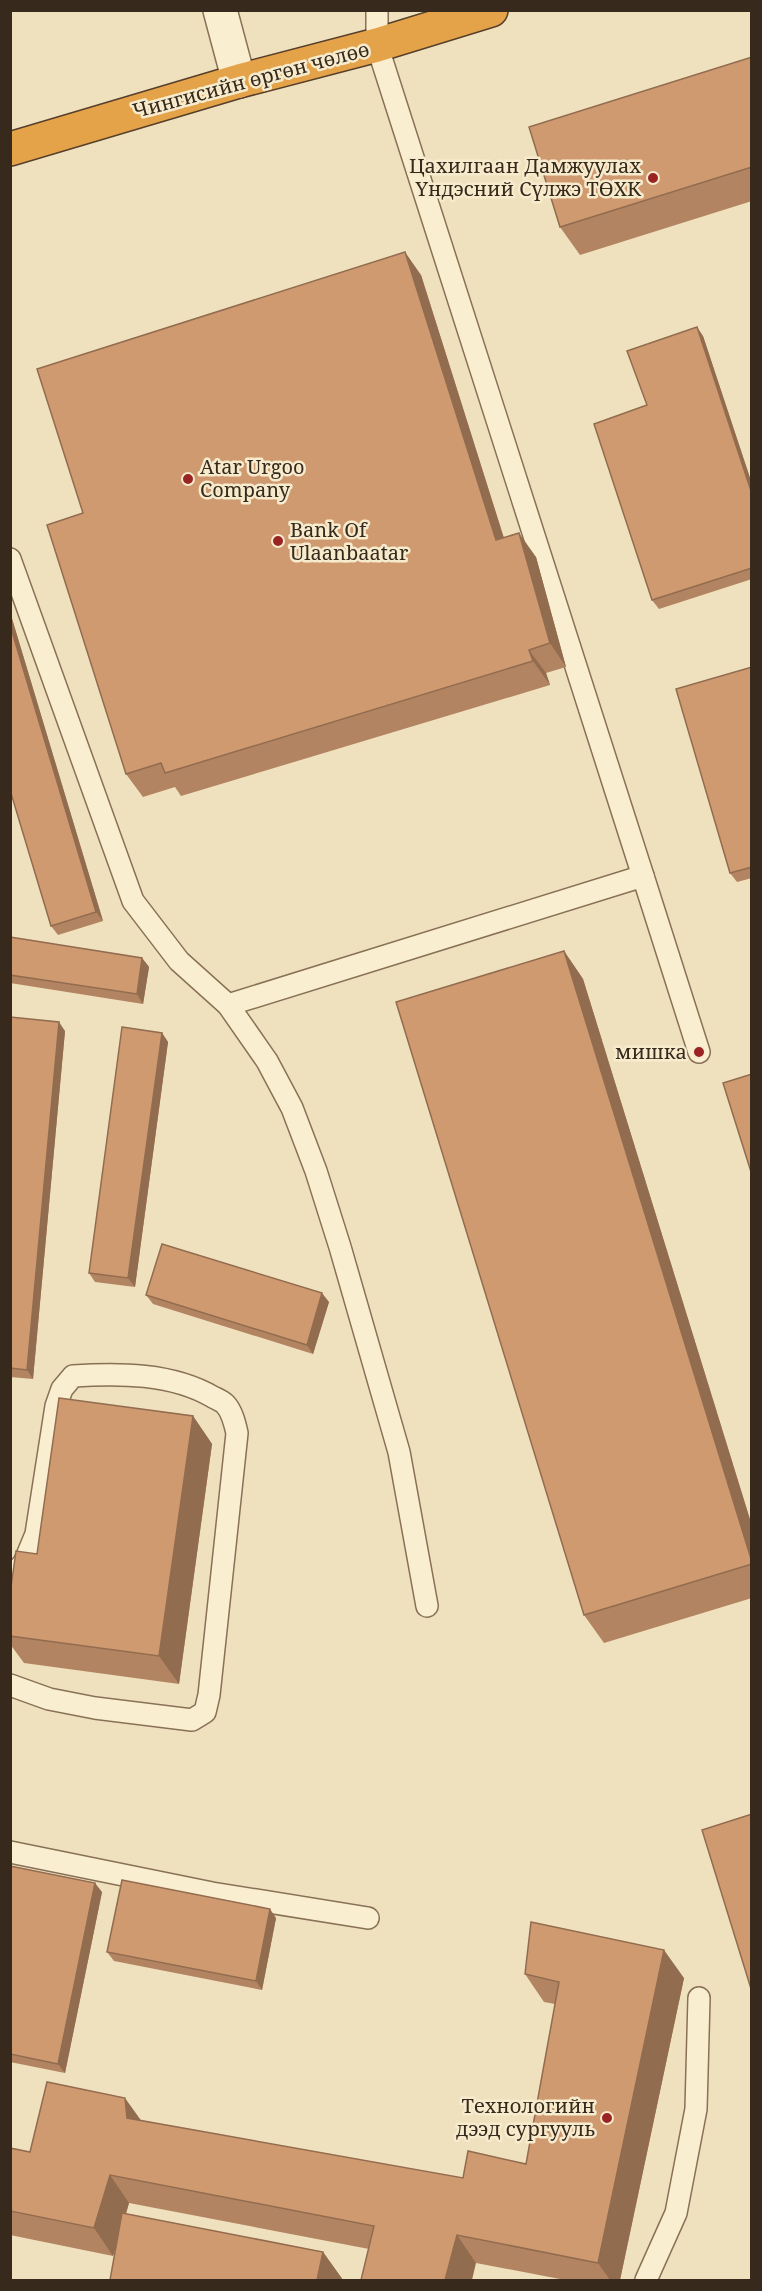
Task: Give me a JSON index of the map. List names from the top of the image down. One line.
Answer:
{"streets":{"highway":["Чингисийн өргөн чөлөө"]},"places":["Цахилгаан Дамжуулах Үндэсний Сүлжэ ТӨХК","Atar Urgoo Company","Bank Of Ulaanbaatar","мишка","Технологийн дээд сургууль"]}
